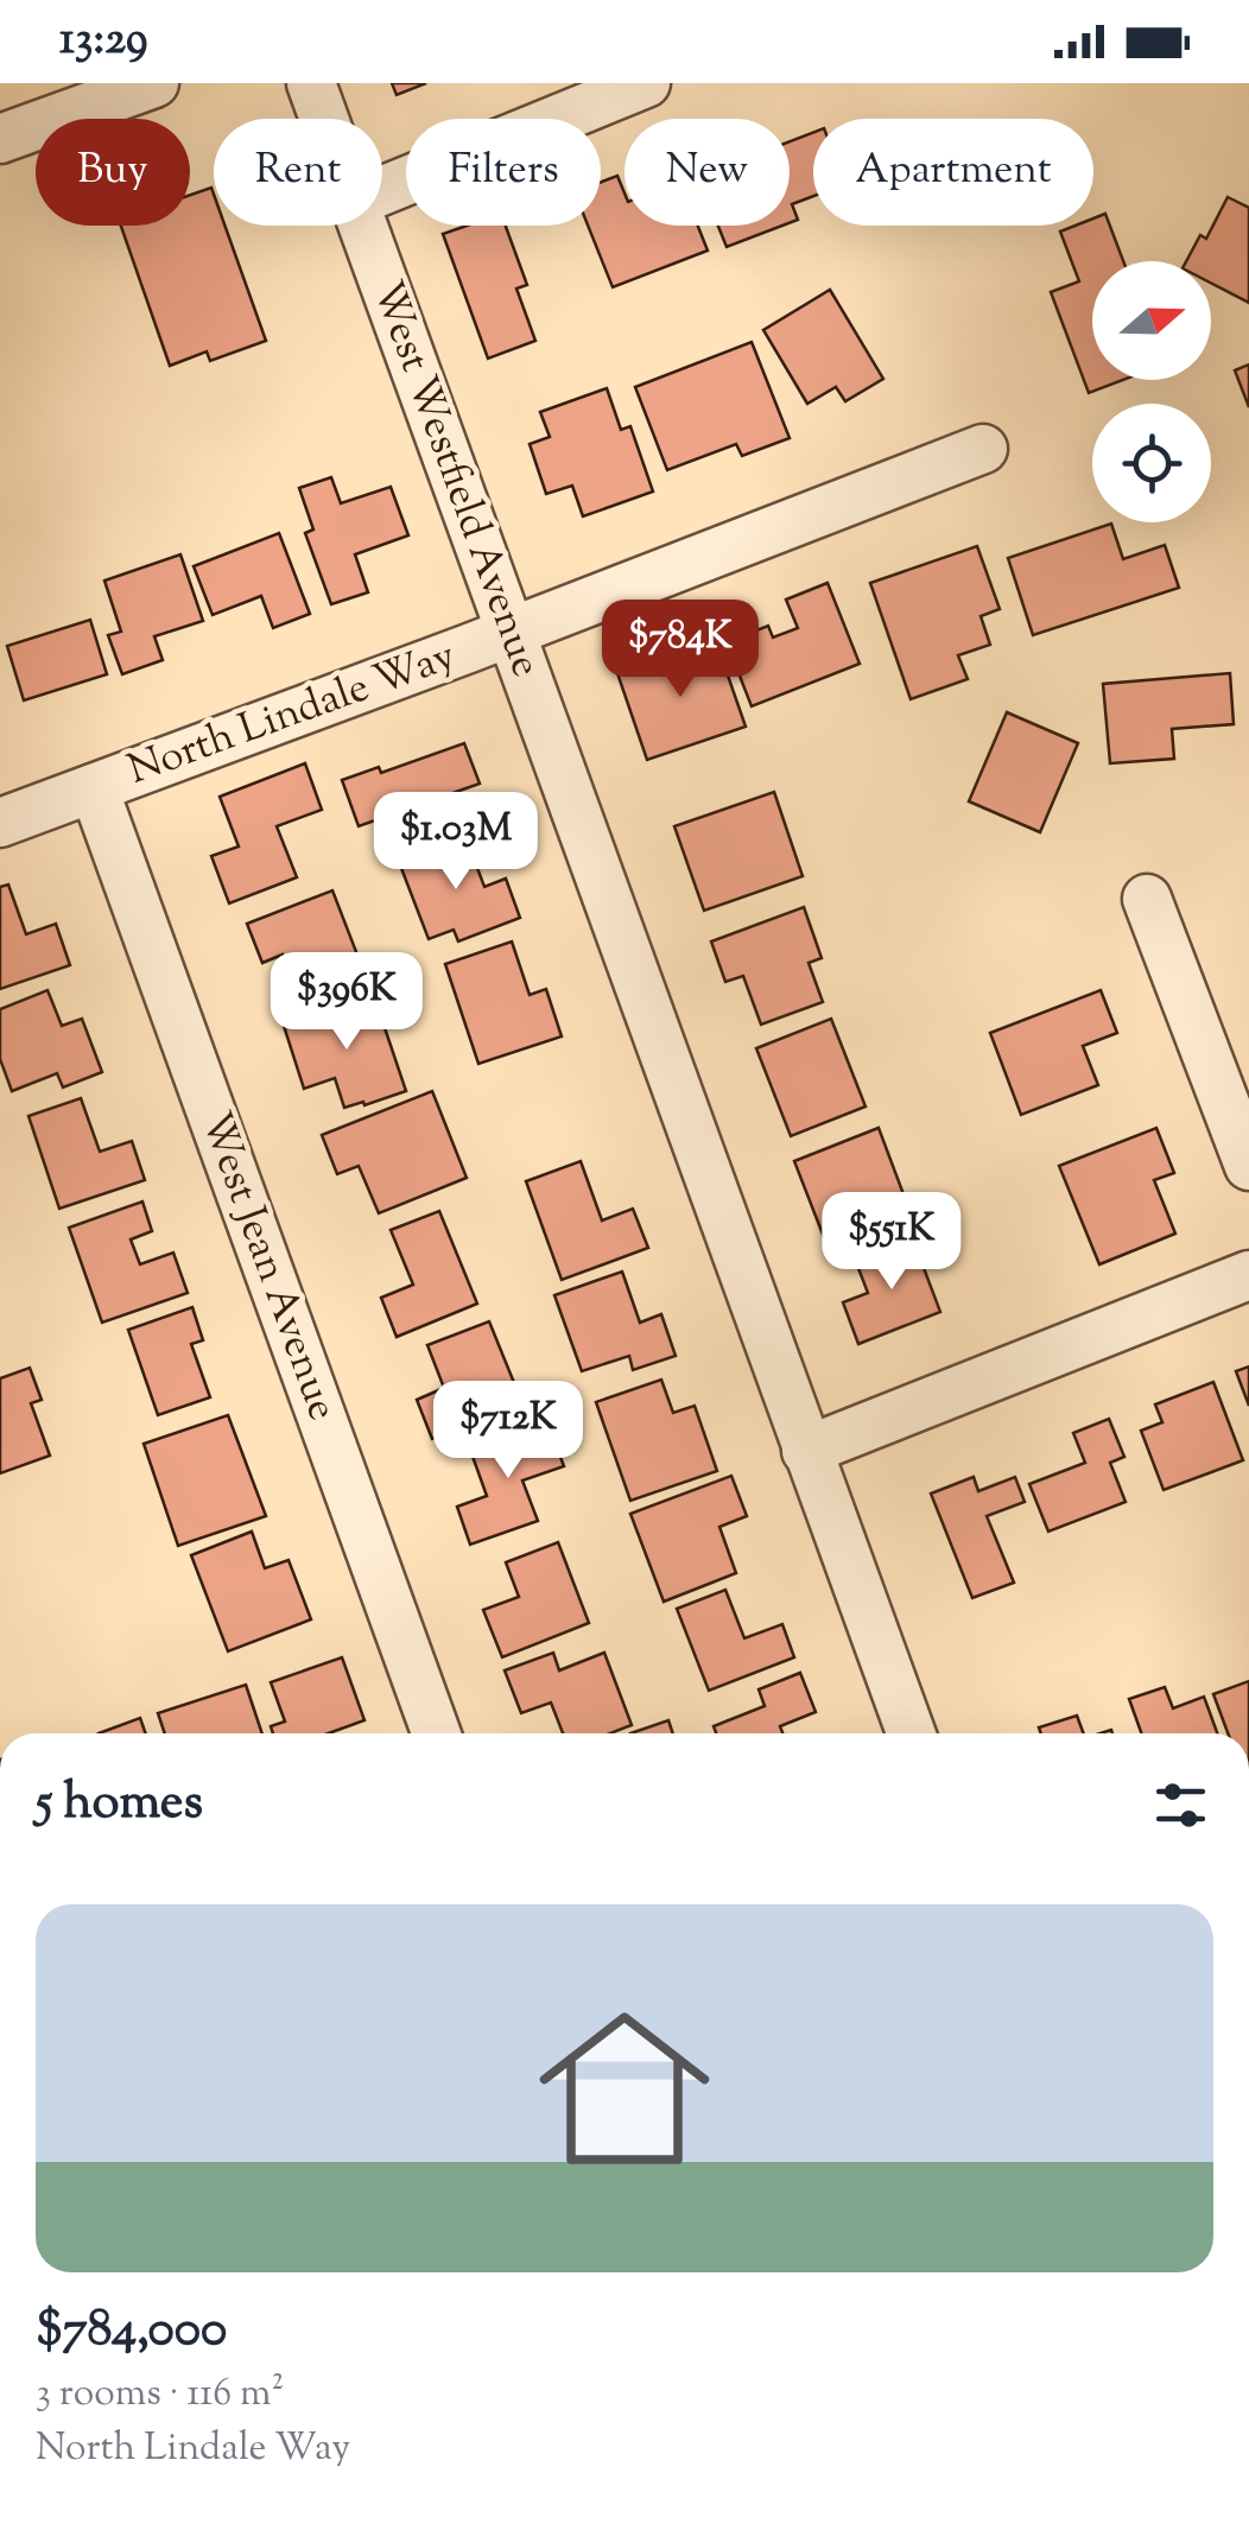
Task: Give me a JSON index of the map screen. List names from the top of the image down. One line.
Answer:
{"streets":{"street":["West Westfield Avenue","North Lindale Way","West Jean Avenue"]},"crossings":[["West Westfield Avenue","North Lindale Way"],["North Lindale Way","West Jean Avenue"]],"north":"right","page":{"status":"13:29","chip":["Buy","Rent","Filters","New","Apartment"],"price":["$784K","$1.03M","$396K","$551K","$712K"],"heading":"5 homes","list":[{"name":"$784,000","note":"3 rooms · 116 m² · North Lindale Way"}]}}
